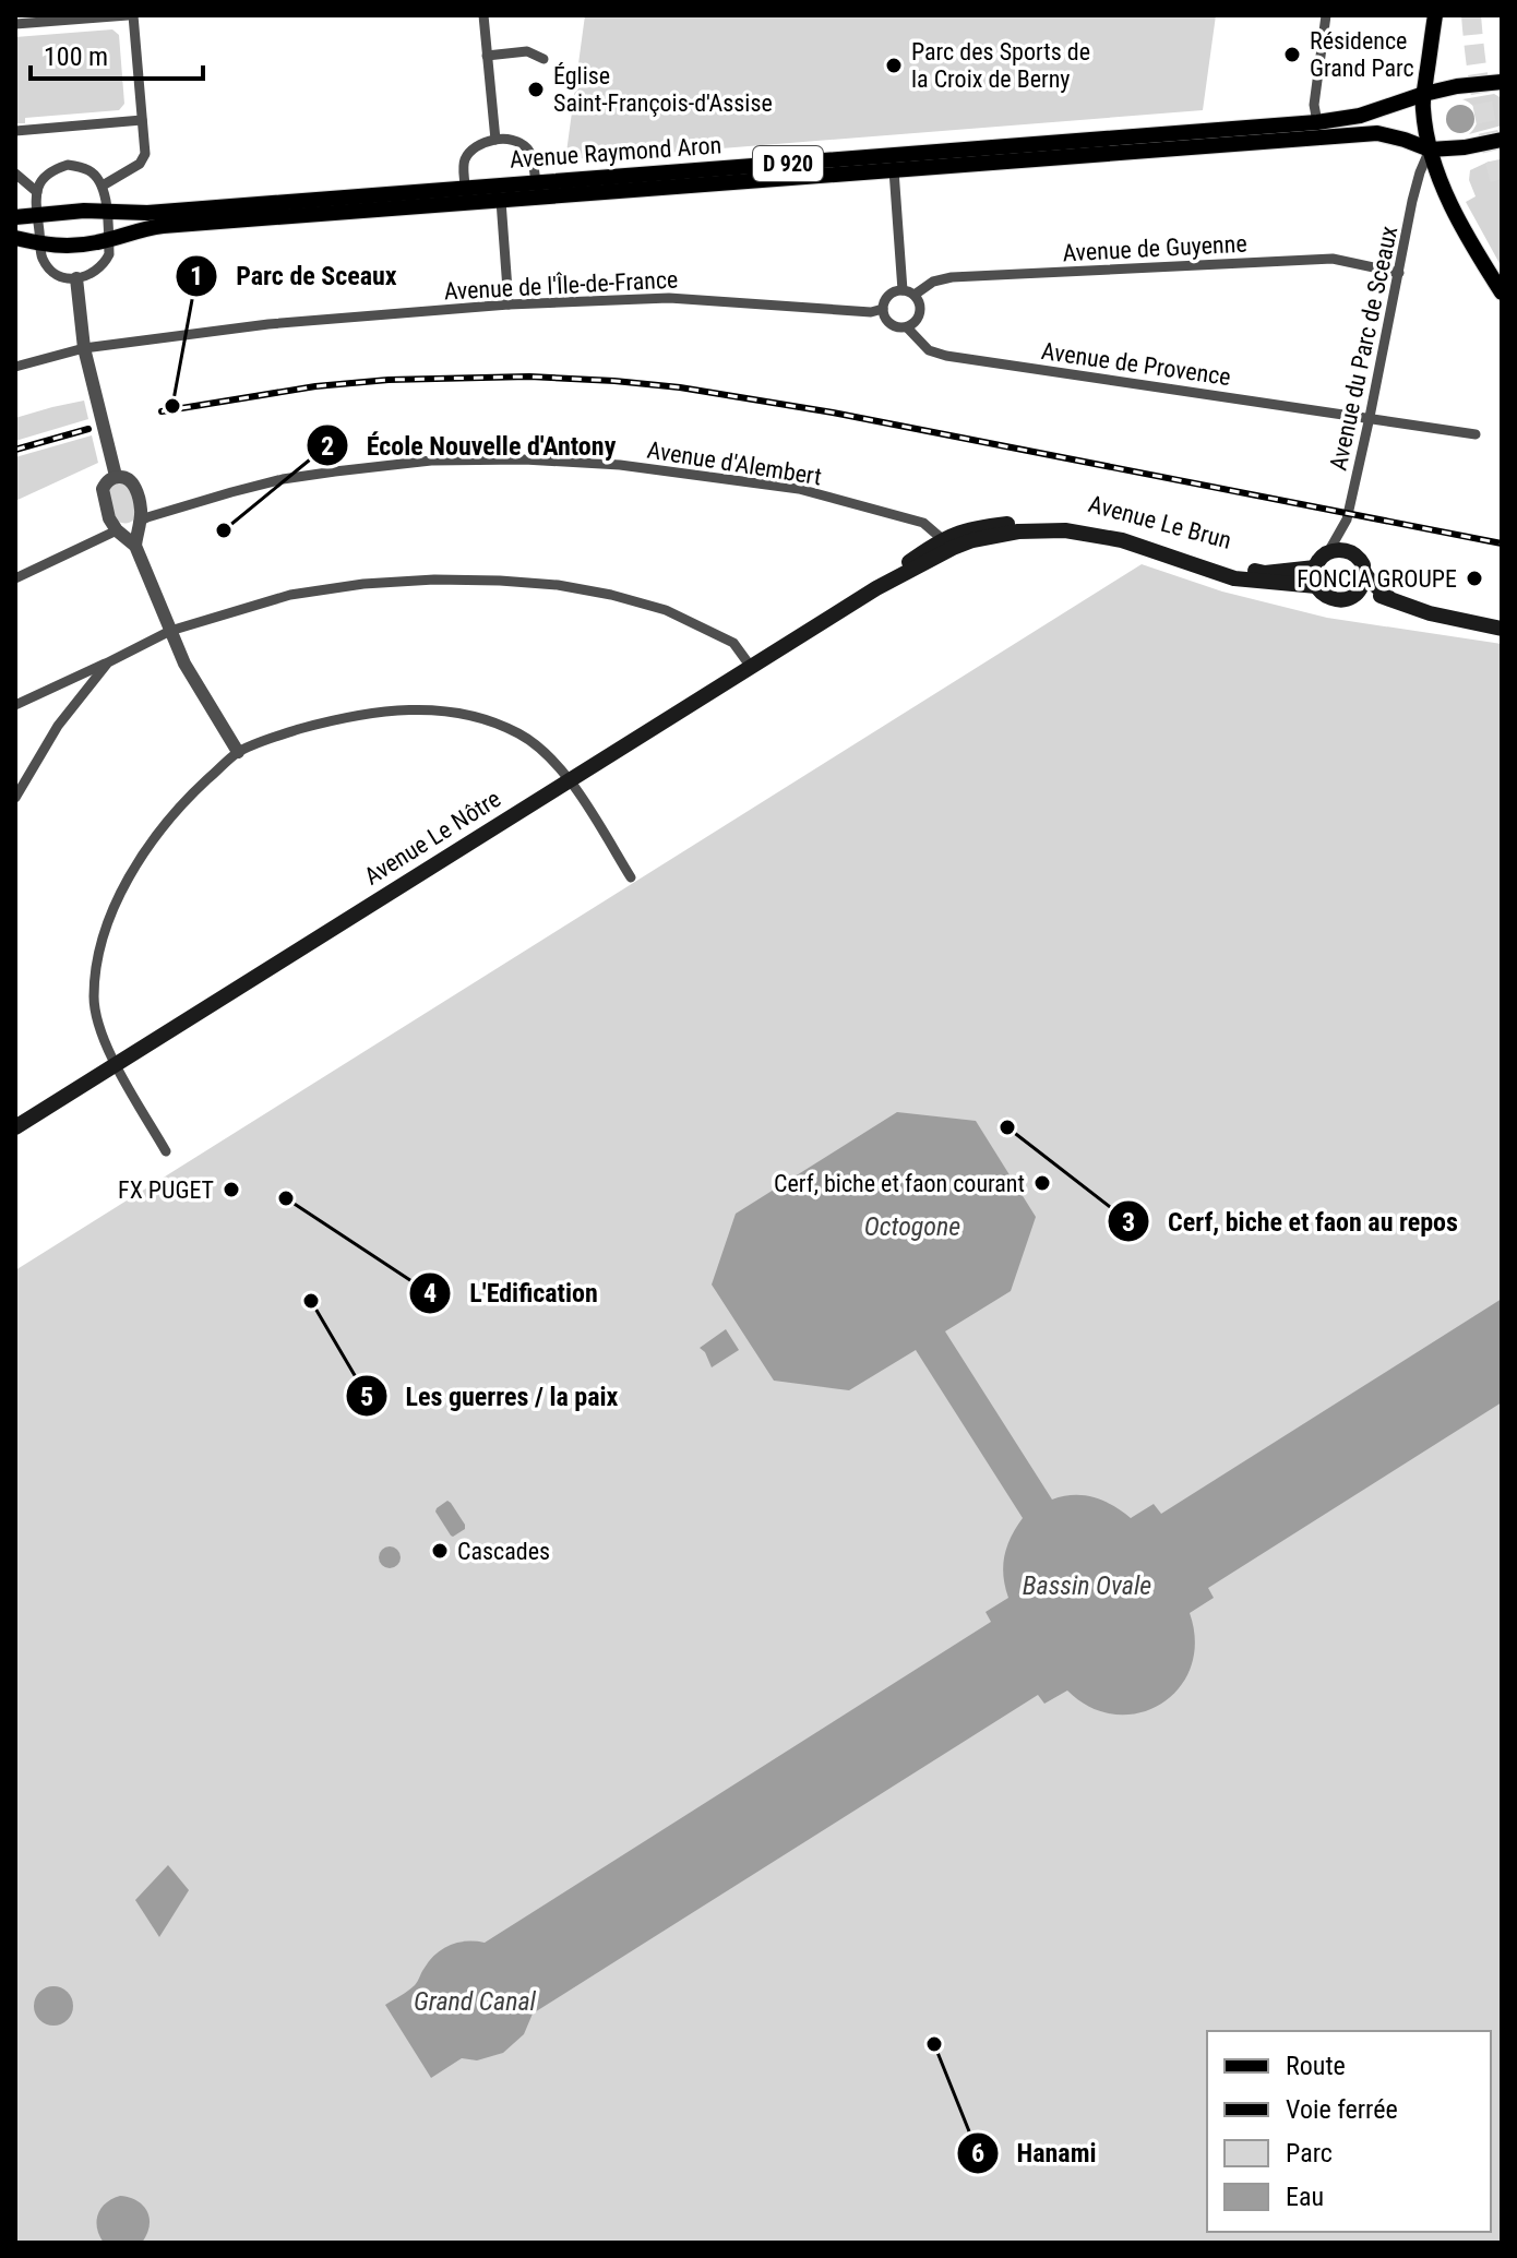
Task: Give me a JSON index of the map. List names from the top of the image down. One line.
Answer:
{"streets":{"main road":["Avenue Raymond Aron","D 920","Avenue Le Brun","Avenue Le Nôtre"],"street":["Avenue de Guyenne","Avenue de l'Île-de-France","Avenue du Parc de Sceaux","Avenue de Provence","Avenue d'Alembert"]},"crossings":[["Avenue Raymond Aron","D 920"],["Avenue Raymond Aron","Avenue du Parc de Sceaux"],["D 920","Avenue du Parc de Sceaux"],["Avenue de Guyenne","Avenue de l'Île-de-France"],["Avenue de Guyenne","Avenue du Parc de Sceaux"],["Avenue de Guyenne","Avenue de Provence"],["Avenue de l'Île-de-France","Avenue de Provence"],["Avenue du Parc de Sceaux","Avenue de Provence"],["Avenue du Parc de Sceaux","Avenue Le Brun"],["Avenue d'Alembert","Avenue Le Brun"],["Avenue d'Alembert","Avenue Le Nôtre"],["Avenue Le Brun","Avenue Le Nôtre"]],"water":["Octogone","Bassin Ovale","Grand Canal"],"places":["Résidence Grand Parc","Parc des Sports de la Croix de Berny","Église Saint-François-d'Assise","Parc de Sceaux","École Nouvelle d'Antony","FONCIA GROUPE","Cerf, biche et faon au repos","Cerf, biche et faon courant","FX PUGET","L'Edification","Les guerres / la paix","Cascades","Hanami"],"legend":["Route","Voie ferrée","Parc","Eau"],"scale_bar":"100 m"}
